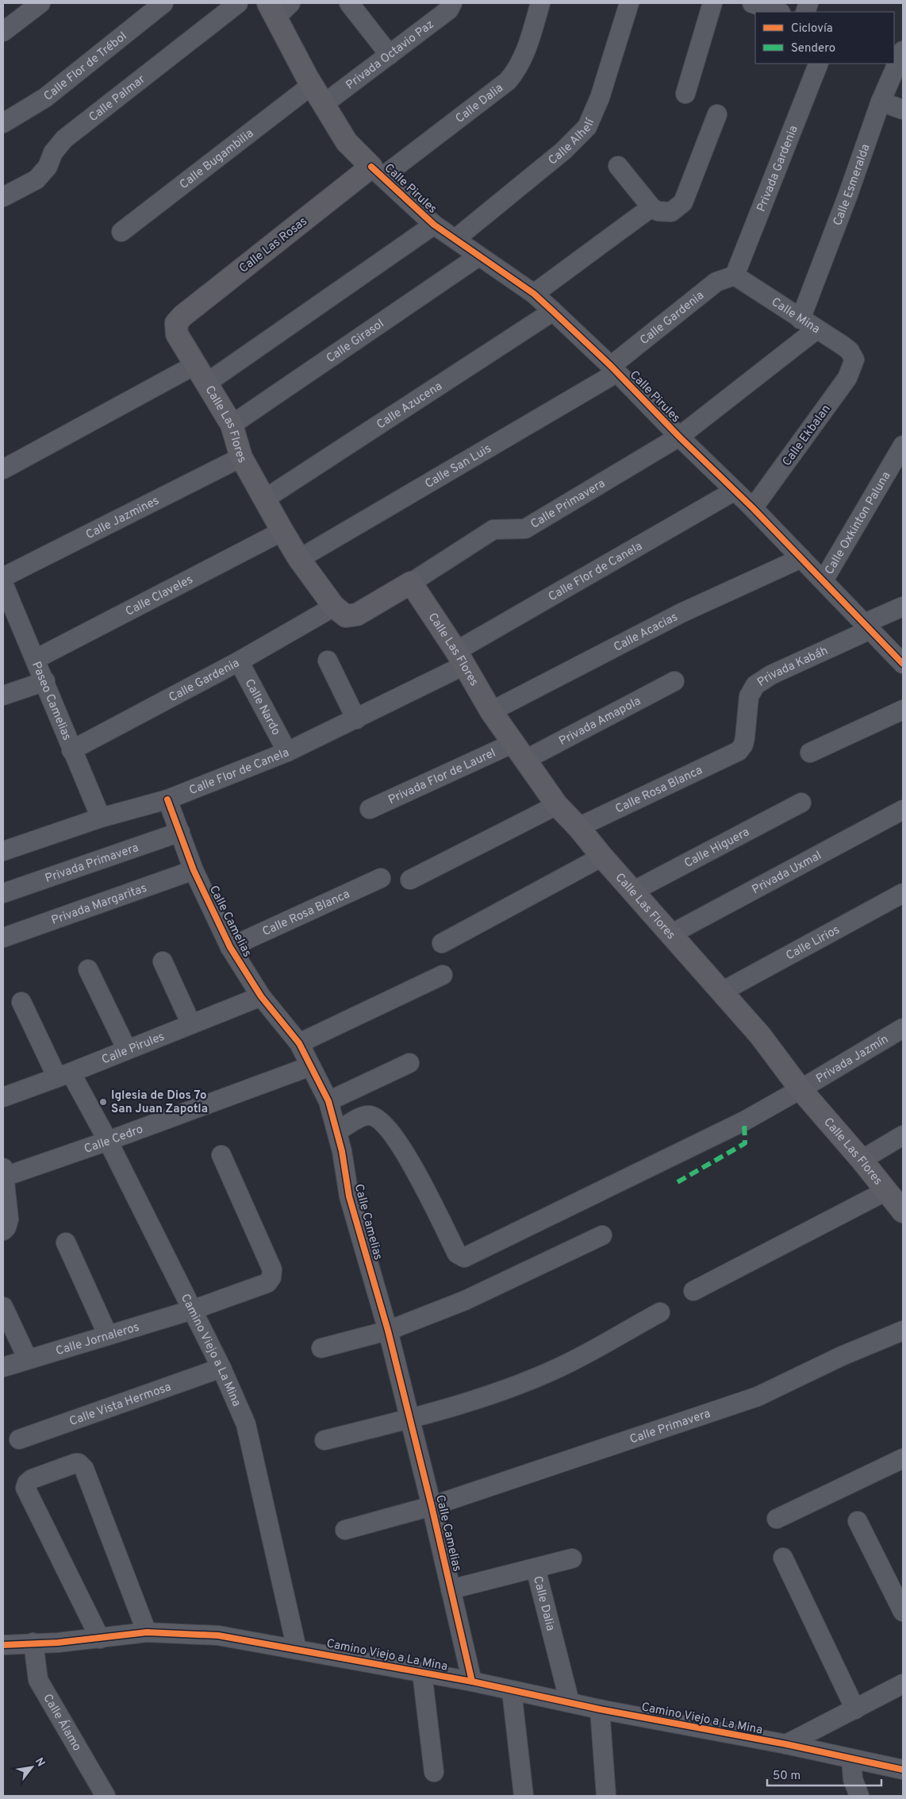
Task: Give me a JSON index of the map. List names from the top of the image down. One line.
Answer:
{"streets":{"main road":["Calle Pirules","Calle Las Rosas","Calle Las Flores","Calle Primavera"],"street":["Privada Octavio Paz","Calle Flor de Trébol","Calle Palmar","Calle Dalia","Calle Alhelí","Calle Bugambilia","Privada Gardenia","Calle Esmeralda","Calle Mina","Calle Gardenia","Calle Girasol","Calle Azucena","Calle Ekbalan","Calle San Luis","Calle Jazmines","Calle Oxkinton Paluna","Calle Flor de Canela","Calle Claveles","Calle Acacias","Privada Kabáh","Paseo Camelias","Calle Nardo","Privada Amapola","Privada Flor de Laurel","Calle Rosa Blanca","Calle Higuera","Privada Primavera","Privada Uxmal","Privada Margaritas","Calle Camelias","Calle Lirios","Privada Jazmín","Calle Cedro","Calle Jornaleros","Camino Viejo a La Mina","Calle Vista Hermosa","Calle Álamo"]},"crossings":[["Privada Octavio Paz","Calle Pirules"],["Calle Dalia","Calle Pirules"],["Calle Dalia","Calle Las Rosas"],["Calle Dalia","Calle Camelias"],["Calle Dalia","Camino Viejo a La Mina"],["Calle Alhelí","Calle Pirules"],["Calle Bugambilia","Calle Pirules"],["Privada Gardenia","Calle Mina"],["Privada Gardenia","Calle Gardenia"],["Calle Esmeralda","Calle Mina"],["Calle Pirules","Calle Las Rosas"],["Calle Pirules","Calle Gardenia"],["Calle Pirules","Calle Girasol"],["Calle Pirules","Calle Azucena"],["Calle Pirules","Calle Ekbalan"],["Calle Pirules","Calle San Luis"],["Calle Pirules","Calle Primavera"],["Calle Pirules","Calle Oxkinton Paluna"],["Calle Pirules","Calle Flor de Canela"],["Calle Pirules","Calle Acacias"],["Calle Pirules","Privada Kabáh"],["Calle Pirules","Calle Camelias"],["Calle Pirules","Camino Viejo a La Mina"],["Calle Las Rosas","Calle Las Flores"],["Calle Mina","Calle Gardenia"],["Calle Mina","Calle Ekbalan"],["Calle Gardenia","Calle Las Flores"],["Calle Gardenia","Calle San Luis"],["Calle Gardenia","Calle Primavera"],["Calle Gardenia","Paseo Camelias"],["Calle Gardenia","Calle Nardo"],["Calle Girasol","Calle Las Flores"],["Calle Azucena","Calle Las Flores"],["Calle Las Flores","Calle San Luis"],["Calle Las Flores","Calle Primavera"],["Calle Las Flores","Calle Jazmines"],["Calle Las Flores","Calle Flor de Canela"],["Calle Las Flores","Calle Claveles"],["Calle Las Flores","Calle Acacias"],["Calle Las Flores","Privada Amapola"],["Calle Las Flores","Privada Flor de Laurel"],["Calle Las Flores","Calle Rosa Blanca"],["Calle Las Flores","Calle Higuera"],["Calle Las Flores","Privada Uxmal"],["Calle Las Flores","Calle Lirios"],["Calle Las Flores","Privada Jazmín"],["Calle Primavera","Calle Camelias"],["Calle Flor de Canela","Paseo Camelias"],["Calle Flor de Canela","Calle Nardo"],["Calle Flor de Canela","Calle Camelias"],["Calle Claveles","Paseo Camelias"],["Privada Kabáh","Calle Rosa Blanca"],["Privada Amapola","Privada Flor de Laurel"],["Calle Rosa Blanca","Calle Camelias"],["Privada Primavera","Calle Camelias"],["Privada Margaritas","Calle Camelias"],["Calle Camelias","Privada Jazmín"],["Calle Camelias","Calle Cedro"],["Calle Camelias","Camino Viejo a La Mina"],["Calle Cedro","Camino Viejo a La Mina"],["Calle Jornaleros","Camino Viejo a La Mina"],["Camino Viejo a La Mina","Calle Vista Hermosa"],["Camino Viejo a La Mina","Calle Álamo"]],"places":["Iglesia de Dios 7o San Juan Zapotla"],"legend":["Ciclovía","Sendero"],"scale_bar":"50 m","north":"top right"}
